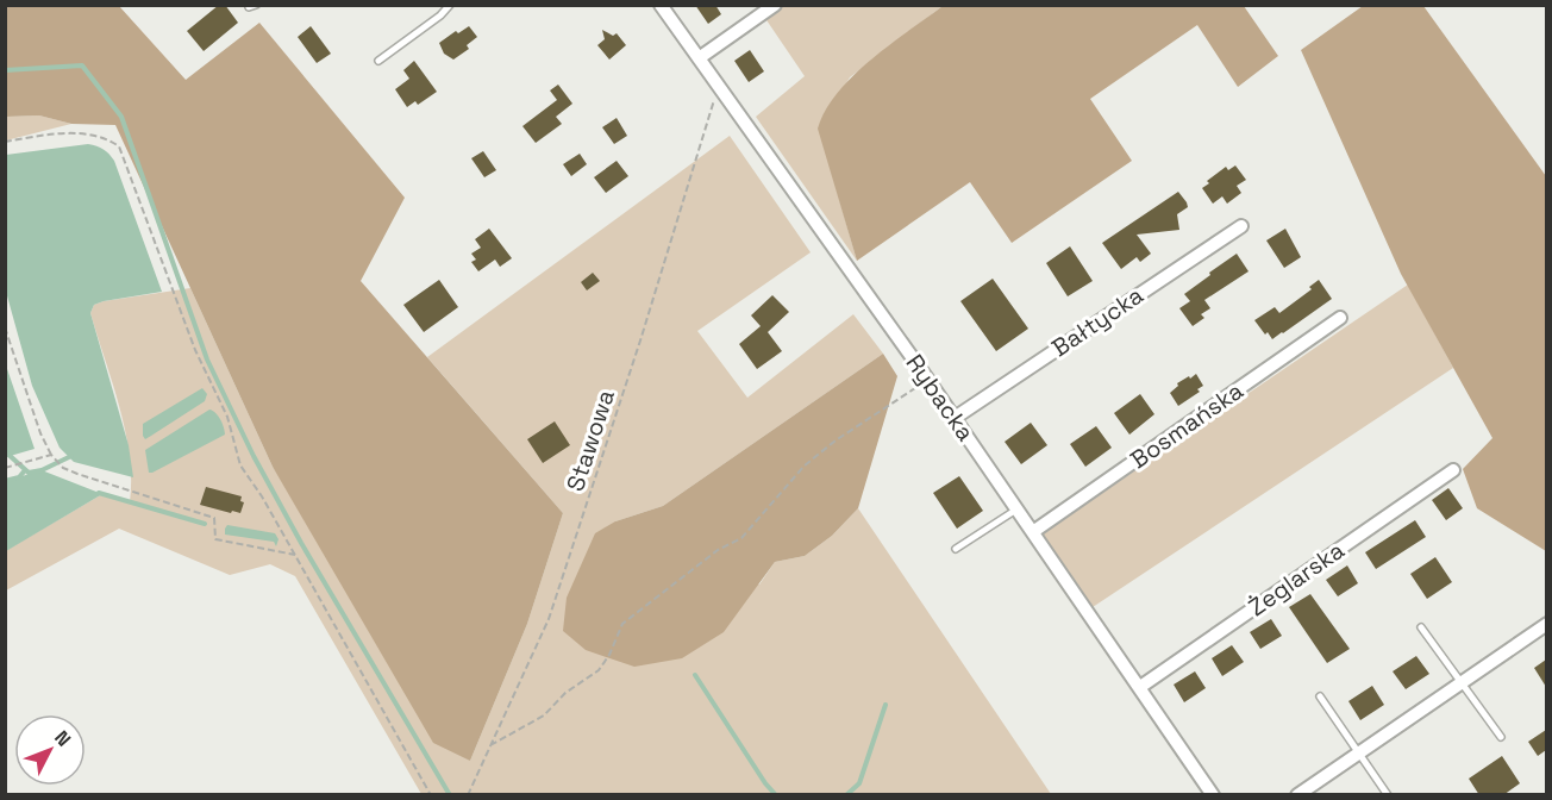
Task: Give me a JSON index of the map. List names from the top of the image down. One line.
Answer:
{"streets":{"street":["Bałtycka","Rybacka","Bosmańska","Żeglarska"],"path":["Stawowa"]},"crossings":[["Bałtycka","Rybacka"],["Rybacka","Bosmańska"],["Rybacka","Stawowa"],["Rybacka","Żeglarska"]],"north":"top right"}
